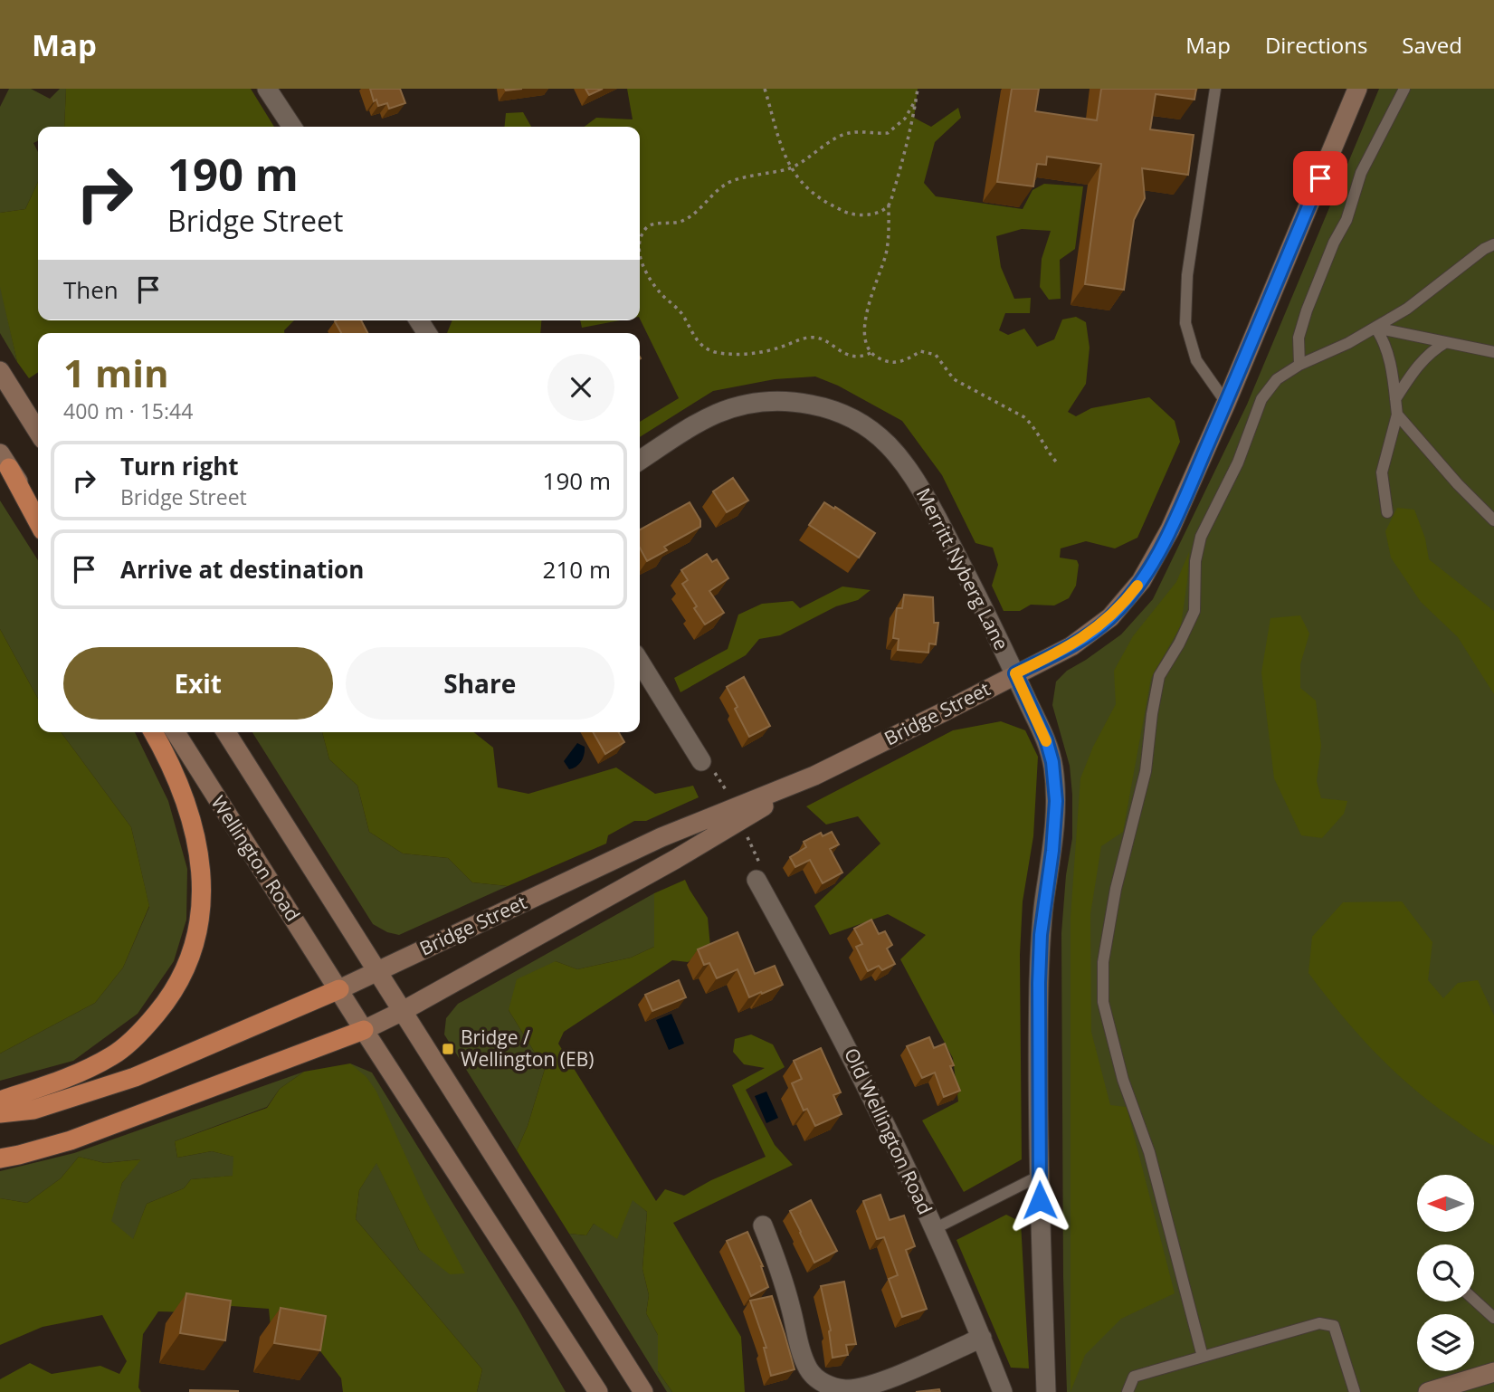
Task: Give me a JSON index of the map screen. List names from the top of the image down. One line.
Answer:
{"streets":{"main road":["Bridge Street","Wellington Road"],"street":["Merritt Nyberg Lane","Old Wellington Road"]},"crossings":[["Merritt Nyberg Lane","Bridge Street"],["Bridge Street","Wellington Road"]],"places":{"transit":["Bridge / Wellington (EB)"]},"north":"left","page":{"header":"Map","nav":["Map","Directions","Saved"],"turn":["190 m","Bridge Street"],"then":"Then","heading":["1 min","400 m · 15:44"],"list":[{"name":"Turn right","note":"Bridge Street","value":"190 m"},{"name":"Arrive at destination","value":"210 m"}],"buttons":["Exit","Share"]}}
